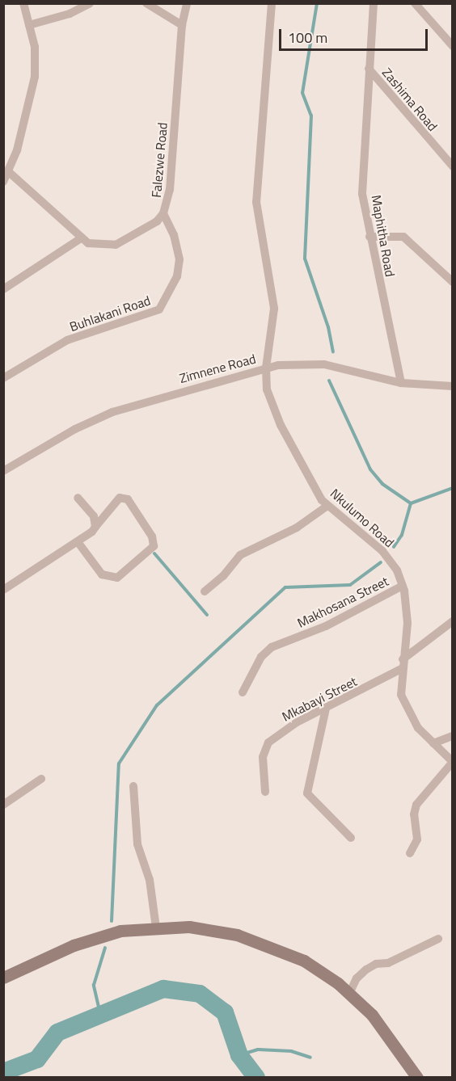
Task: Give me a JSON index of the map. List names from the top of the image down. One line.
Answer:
{"streets":{"street":["Zashima Road","Falezwe Road","Maphitha Road","Buhlakani Road","Zimnene Road","Nkulumo Road","Makhosana Street","Mkabayi Street"]},"crossings":[["Zashima Road","Maphitha Road"],["Falezwe Road","Buhlakani Road"],["Maphitha Road","Zimnene Road"],["Zimnene Road","Nkulumo Road"],["Nkulumo Road","Makhosana Street"],["Nkulumo Road","Mkabayi Street"]],"scale_bar":"100 m"}
